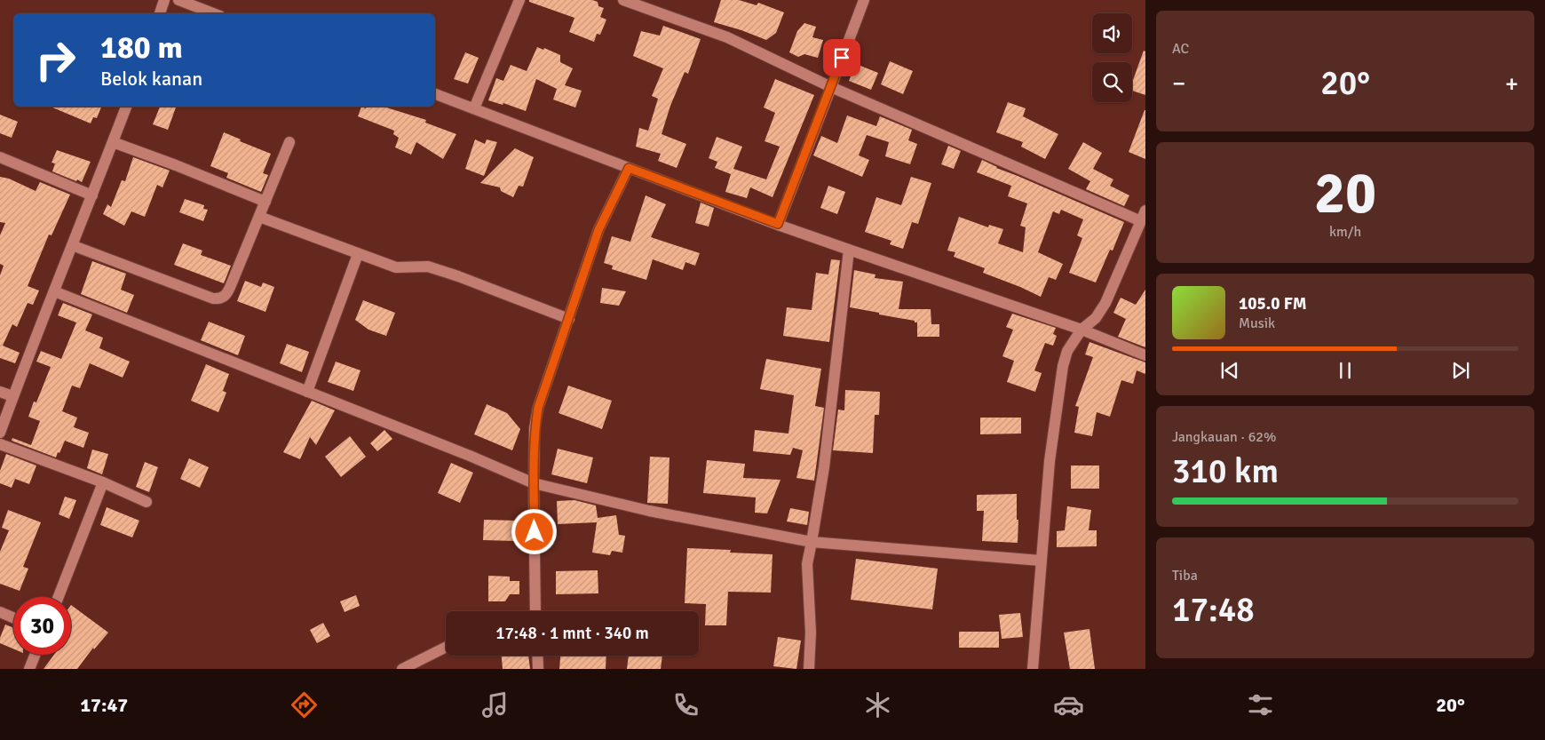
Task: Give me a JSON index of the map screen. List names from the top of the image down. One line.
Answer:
{"page":{"tile":["AC",["20","km/h"],["Jangkauan · 62%","310 km"],["Tiba","17:48"]],"turn":["180 m","Belok kanan"],"heat":["−","20°","+"],"song":["105.0 FM","Musik"],"limit":"30","trip":"17:48 · 1 mnt · 340 m","tabs":["17:47","20°"]}}
